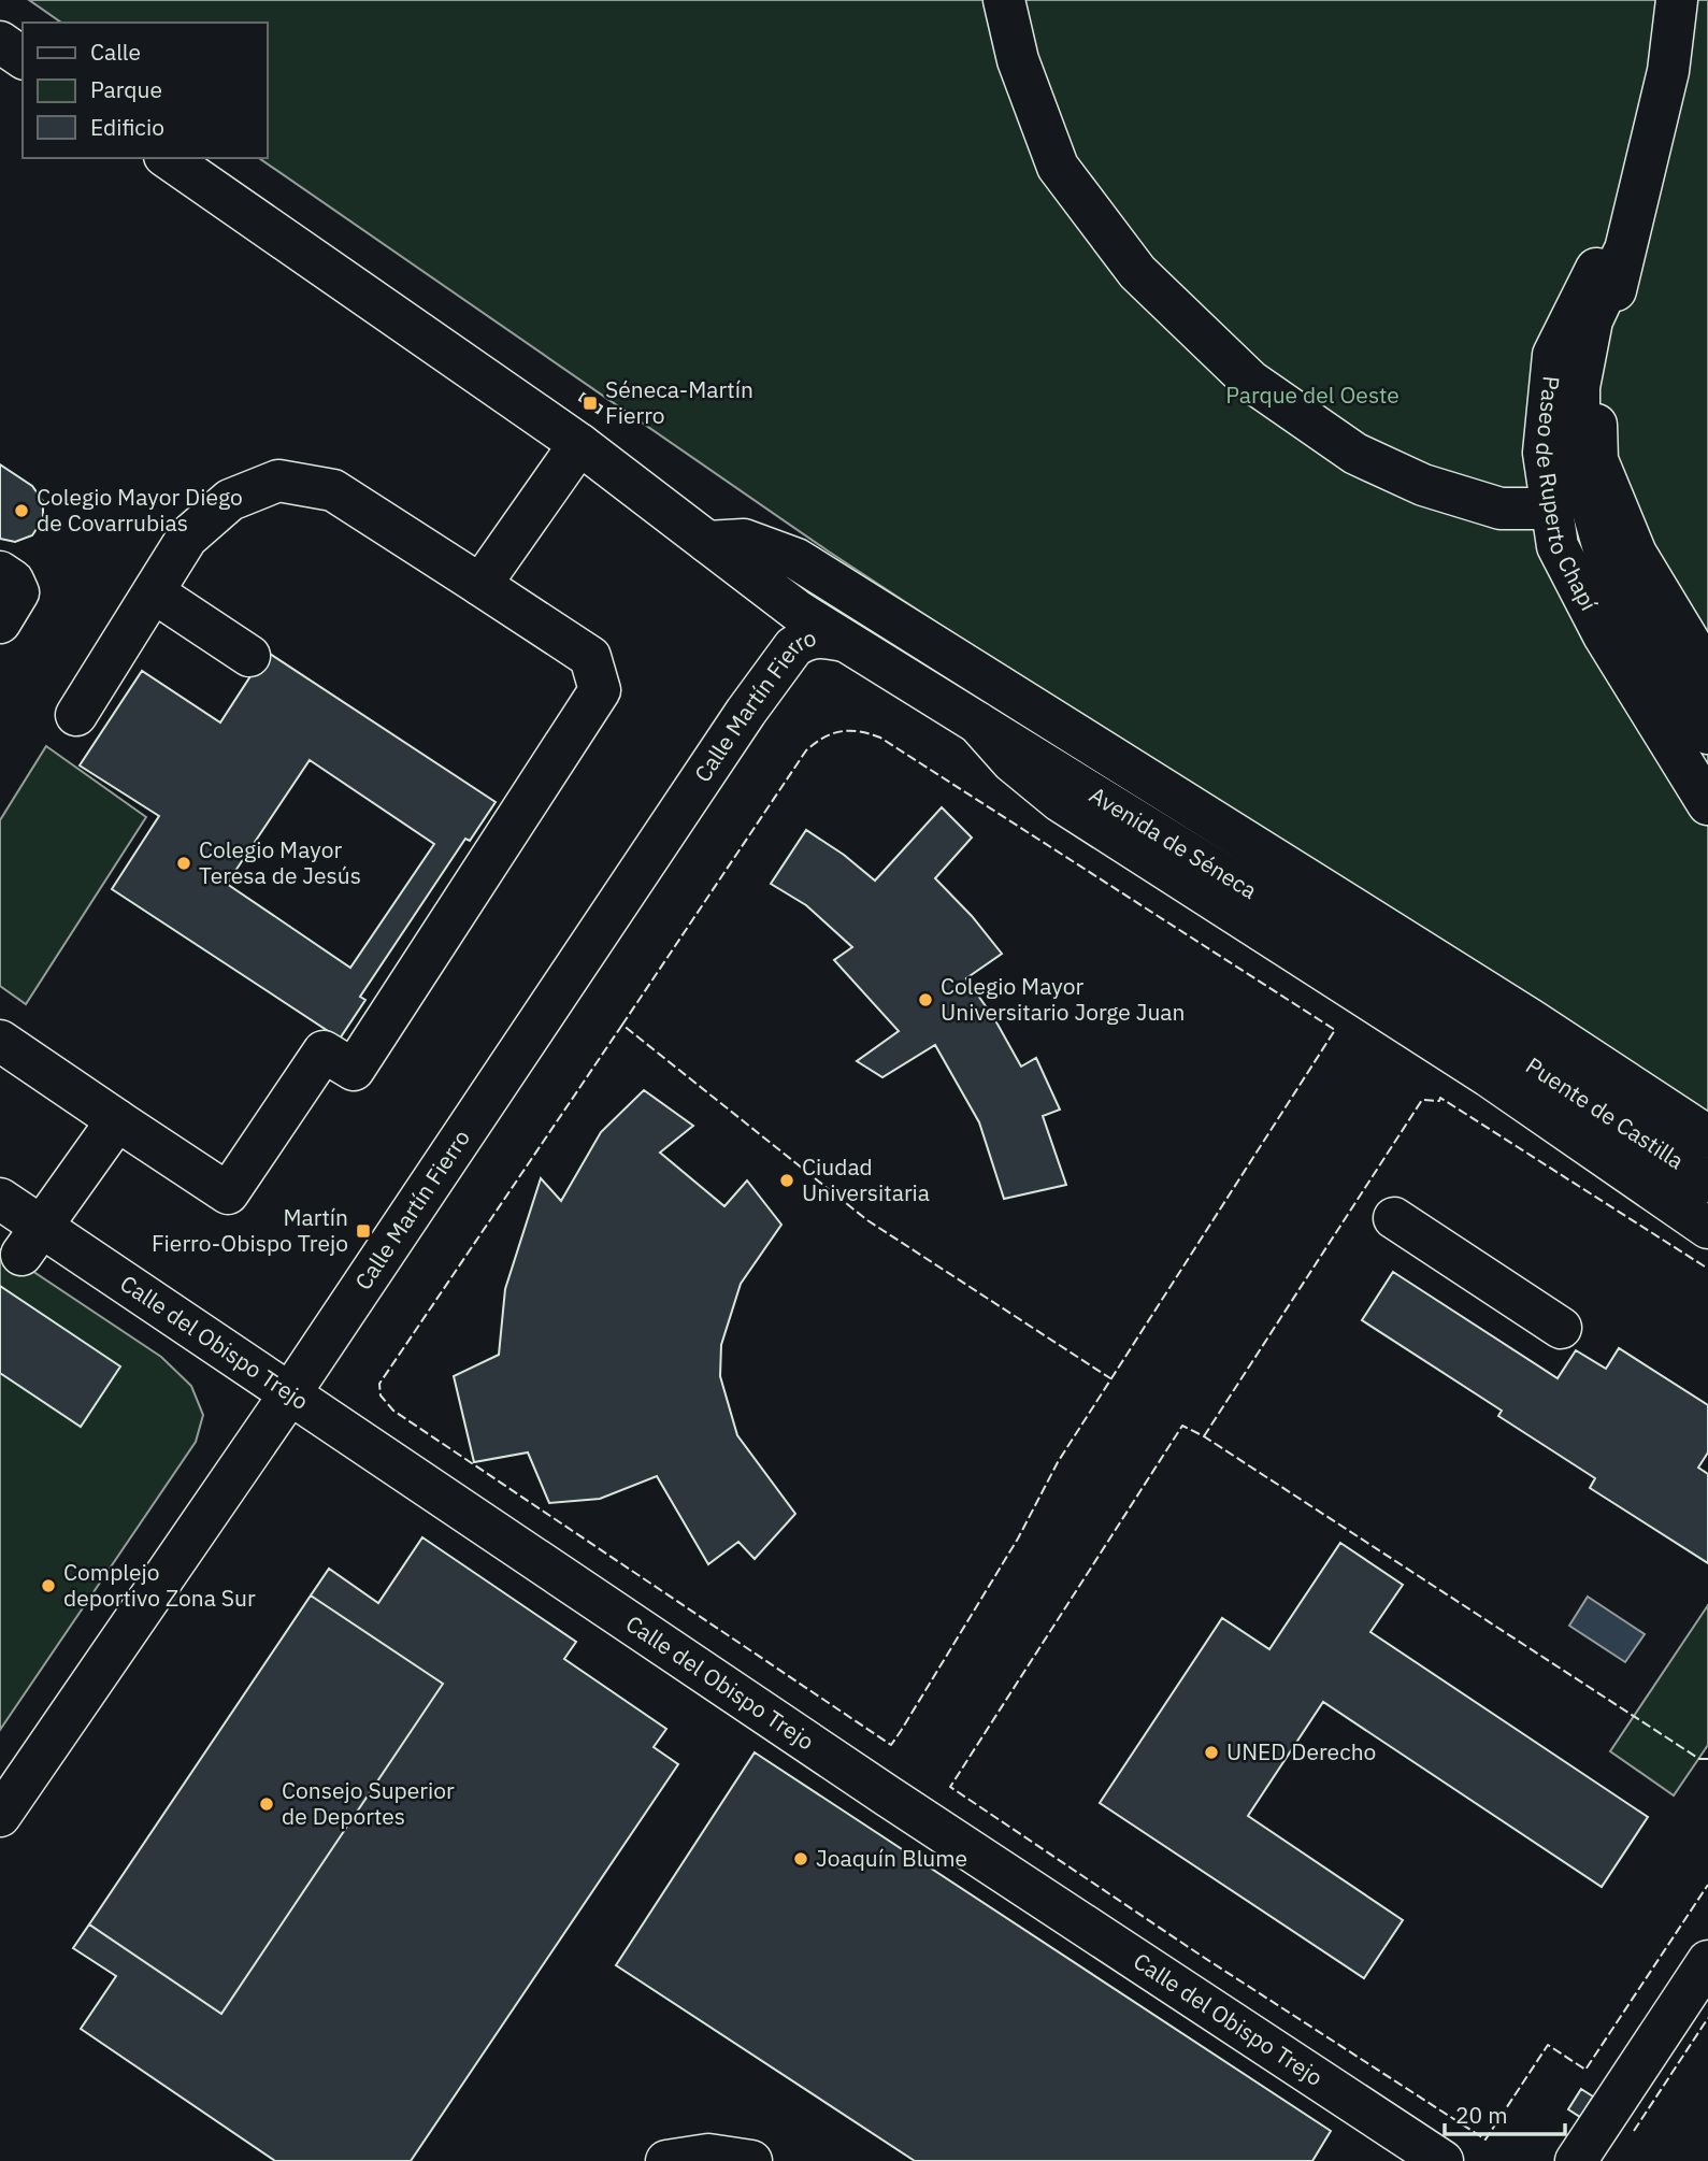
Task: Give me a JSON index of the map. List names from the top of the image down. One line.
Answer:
{"streets":{"main road":["Paseo de Ruperto Chapí","Calle Martín Fierro","Avenida de Séneca","Puente de Castilla","Calle del Obispo Trejo"]},"crossings":[["Calle Martín Fierro","Avenida de Séneca"],["Calle Martín Fierro","Calle del Obispo Trejo"],["Avenida de Séneca","Puente de Castilla"]],"parks":["Parque del Oeste"],"places":{"transit":["Séneca-Martín Fierro","Martín Fierro-Obispo Trejo"],"other":["Colegio Mayor Diego de Covarrubias","Colegio Mayor Teresa de Jesús","Colegio Mayor Universitario Jorge Juan","Ciudad Universitaria","Complejo deportivo Zona Sur","UNED Derecho","Consejo Superior de Deportes","Joaquín Blume"]},"legend":["Calle","Parque","Edificio"],"scale_bar":"20 m"}
